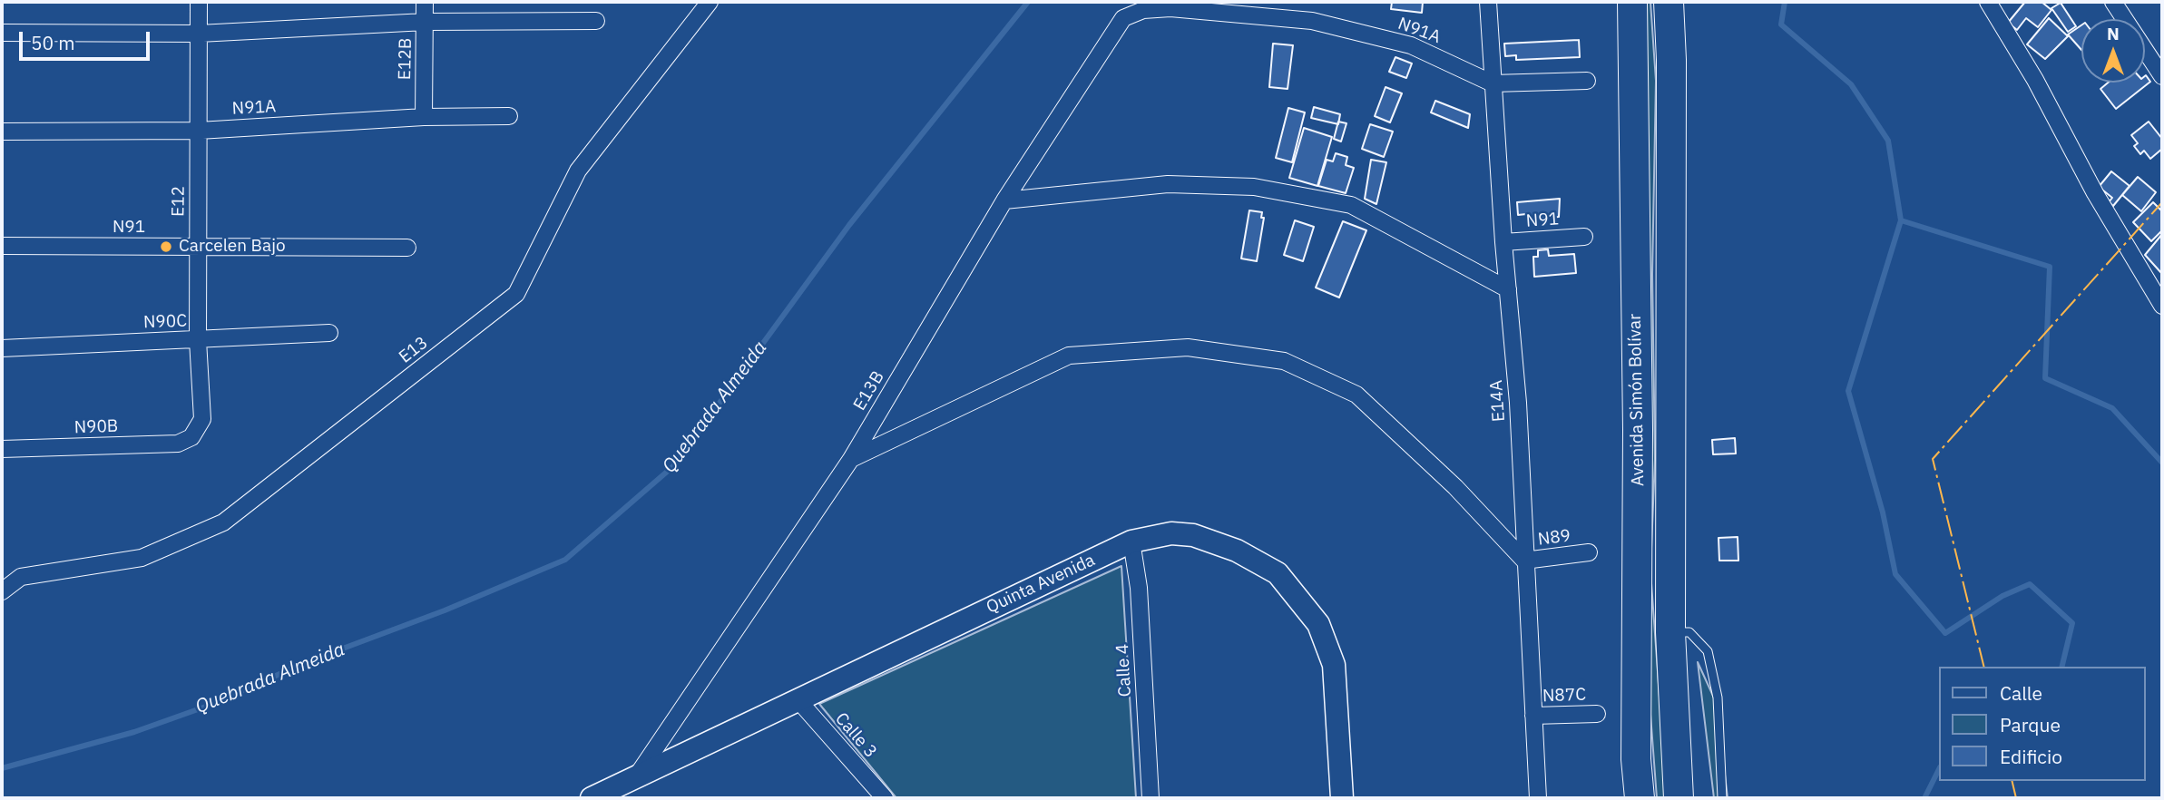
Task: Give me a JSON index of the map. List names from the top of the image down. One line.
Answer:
{"streets":{"highway":["Avenida Simón Bolívar"],"street":["N91A","E12B","E12","N91","N90C","E13","E13B","E14A","N90B","N89","Quinta Avenida","Calle 4","N87C","Calle 3"]},"crossings":[["N91A","E12B"],["N91A","E12"],["N91A","E13B"],["N91A","E14A"],["E12","N91"],["E12","N90C"],["E12","N90B"],["N91","E14A"],["E13B","Quinta Avenida"],["E14A","N89"],["E14A","N87C"],["Quinta Avenida","Calle 4"],["Quinta Avenida","Calle 3"]],"water":["Quebrada Almeida"],"places":["Carcelen Bajo"],"legend":["Calle","Parque","Edificio"],"scale_bar":"50 m","north":"top"}
